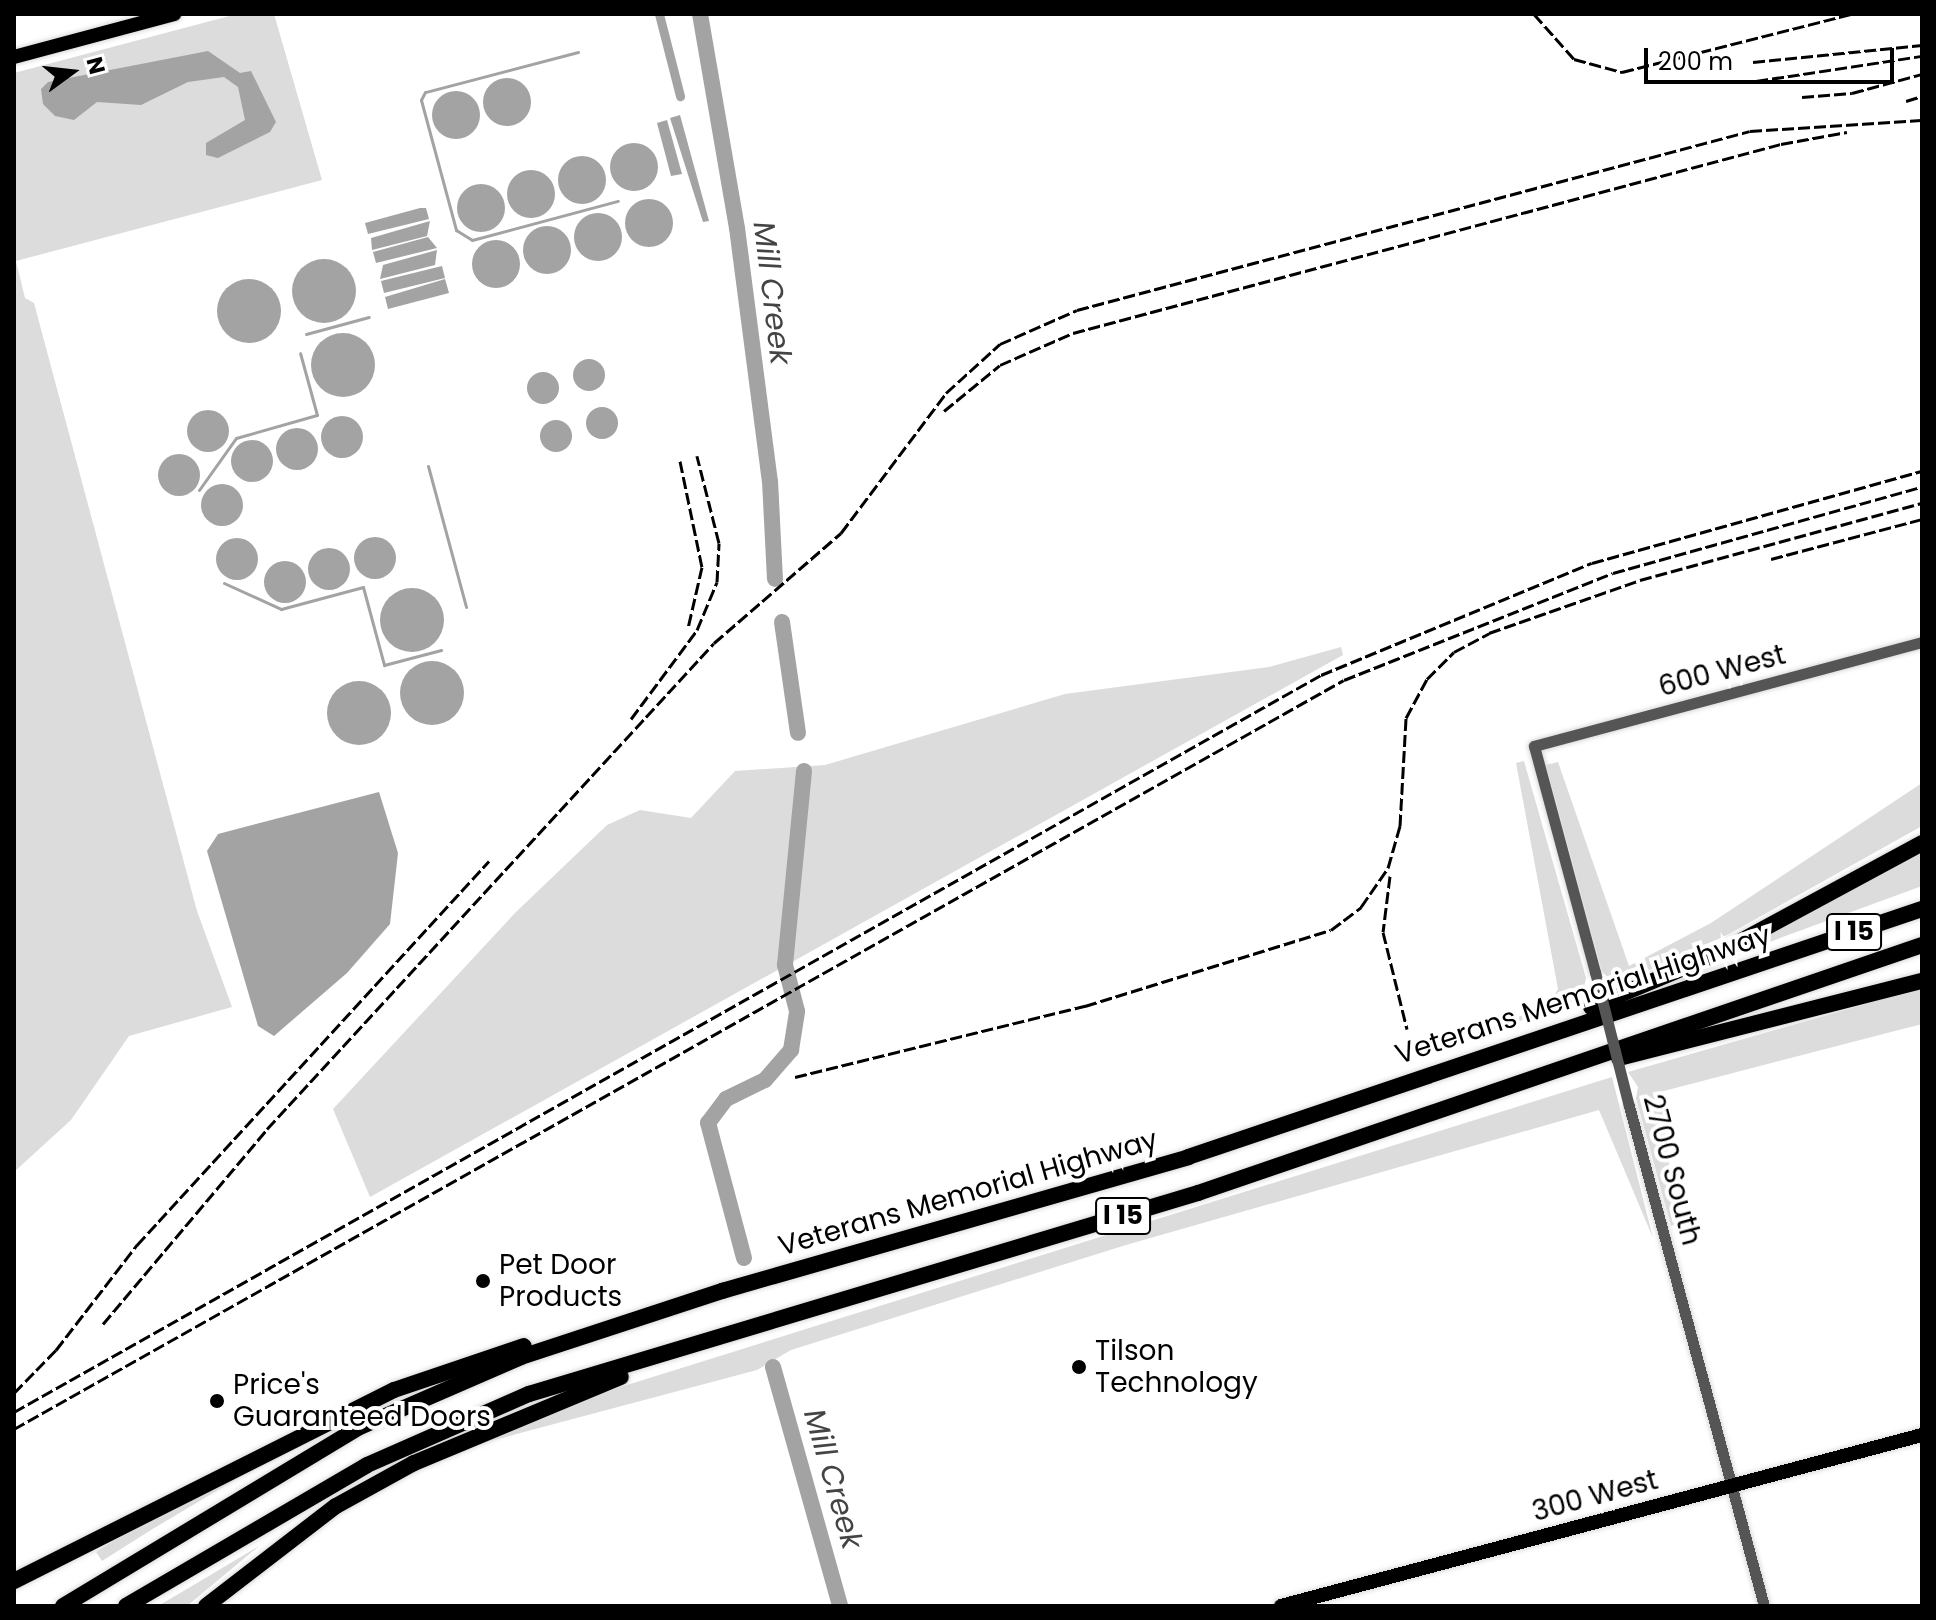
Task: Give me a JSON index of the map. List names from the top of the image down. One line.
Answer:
{"streets":{"highway":["I 15","Veterans Memorial Highway"],"main road":["300 West"],"street":["600 West","2700 South"]},"crossings":[["600 West","2700 South"],["2700 South","300 West"]],"water":["Mill Creek"],"places":["Pet Door Products","Tilson Technology","Price's Guaranteed Doors"],"scale_bar":"200 m","north":"right"}
